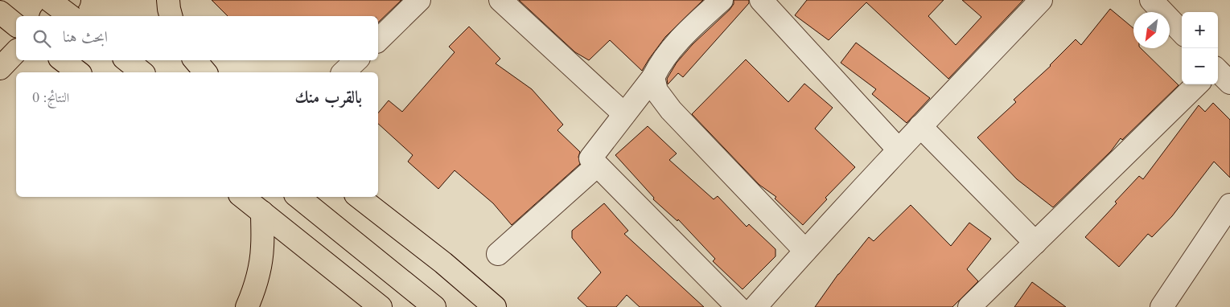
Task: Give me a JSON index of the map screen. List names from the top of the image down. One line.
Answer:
{"north":"bottom left","page":{"map_buttons":["+","−"],"search":"ابحث هنا","heading":["بالقرب منك","النتائج: 0"]}}
